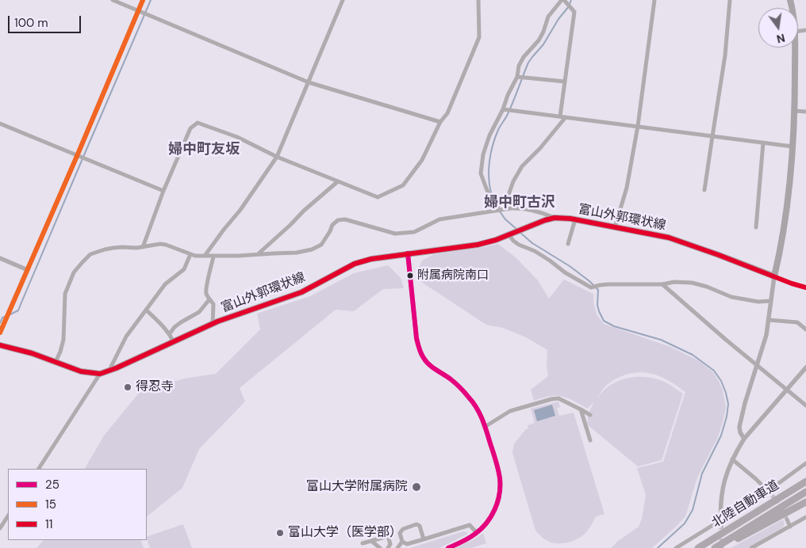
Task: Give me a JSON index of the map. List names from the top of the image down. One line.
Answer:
{"streets":{"highway":["北陸自動車道"],"main road":["富山外郭環状線"]},"districts":["婦中町友坂","婦中町古沢"],"places":["附属病院南口","得忍寺","富山大学附属病院","富山大学（医学部）"],"lines":["transit line 15","transit line 11","transit line 25"],"legend":["25","15","11"],"scale_bar":"100 m","north":"bottom"}
